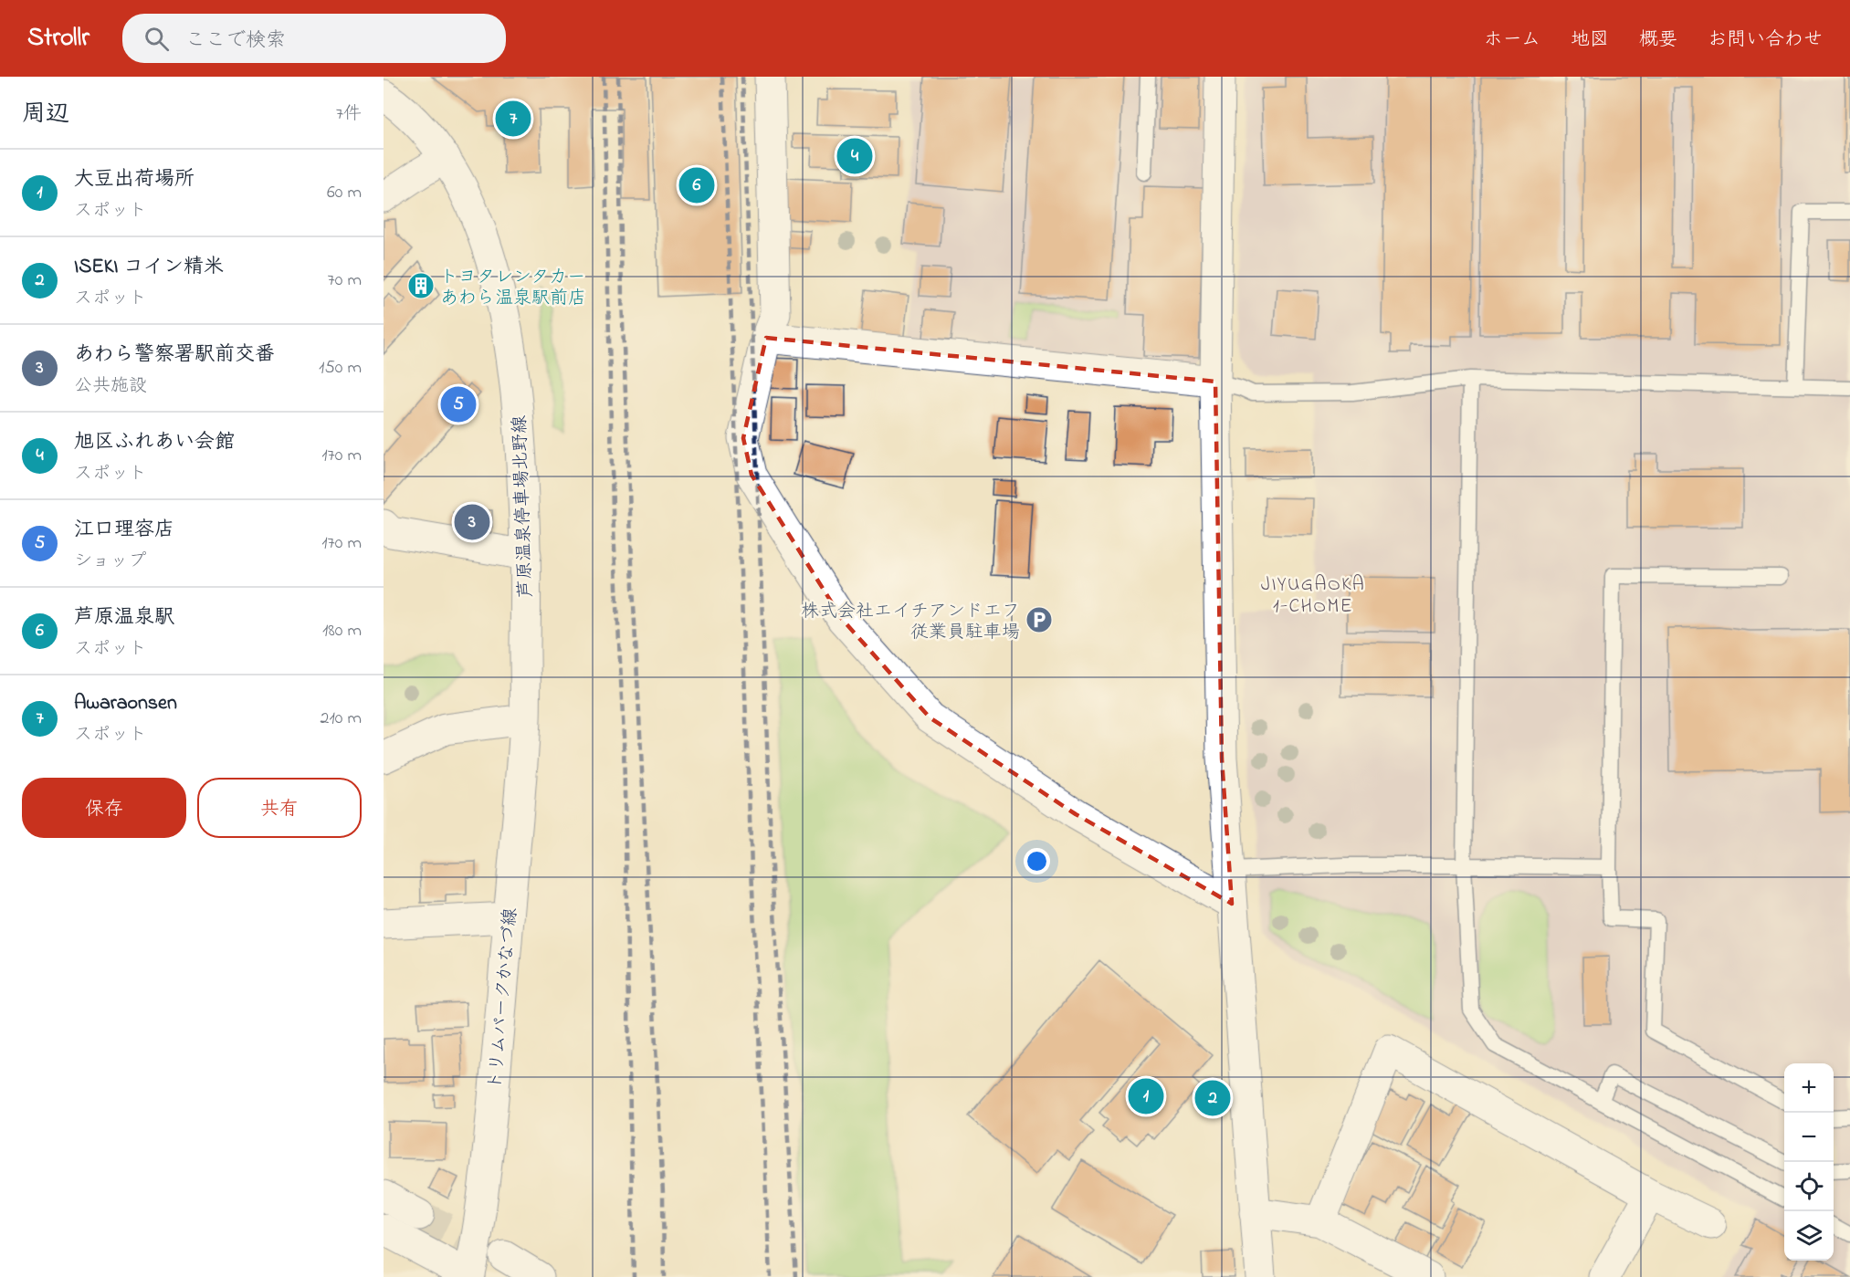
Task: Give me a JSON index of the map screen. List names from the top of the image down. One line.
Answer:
{"streets":{"street":["芦原温泉停車場北野線","トリムパークかなづ線"]},"crossings":[["芦原温泉停車場北野線","トリムパークかなづ線"]],"districts":["JIYUGAOKA 1-CHOME"],"places":{"building":["トヨタレンタカー あわら温泉駅前店"],"parking":["株式会社エイチアンドエフ 従業員駐車場"]},"page":{"header":"Strollr","search":"ここで検索","nav":["ホーム","地図","概要","お問い合わせ"],"heading":["周辺","7件"],"pins":["7","4","6","5","3","1","2"],"list":[{"mark":"1","name":"大豆出荷場所","note":"スポット","value":"60 m"},{"mark":"2","name":"ISEKI コイン精米","note":"スポット","value":"70 m"},{"mark":"3","name":"あわら警察署駅前交番","note":"公共施設","value":"150 m"},{"mark":"4","name":"旭区ふれあい会館","note":"スポット","value":"170 m"},{"mark":"5","name":"江口理容店","note":"ショップ","value":"170 m"},{"mark":"6","name":"芦原温泉駅","note":"スポット","value":"180 m"},{"mark":"7","name":"Awaraonsen","note":"スポット","value":"210 m"}],"buttons":["保存","共有"],"map_buttons":["+","−"]}}
